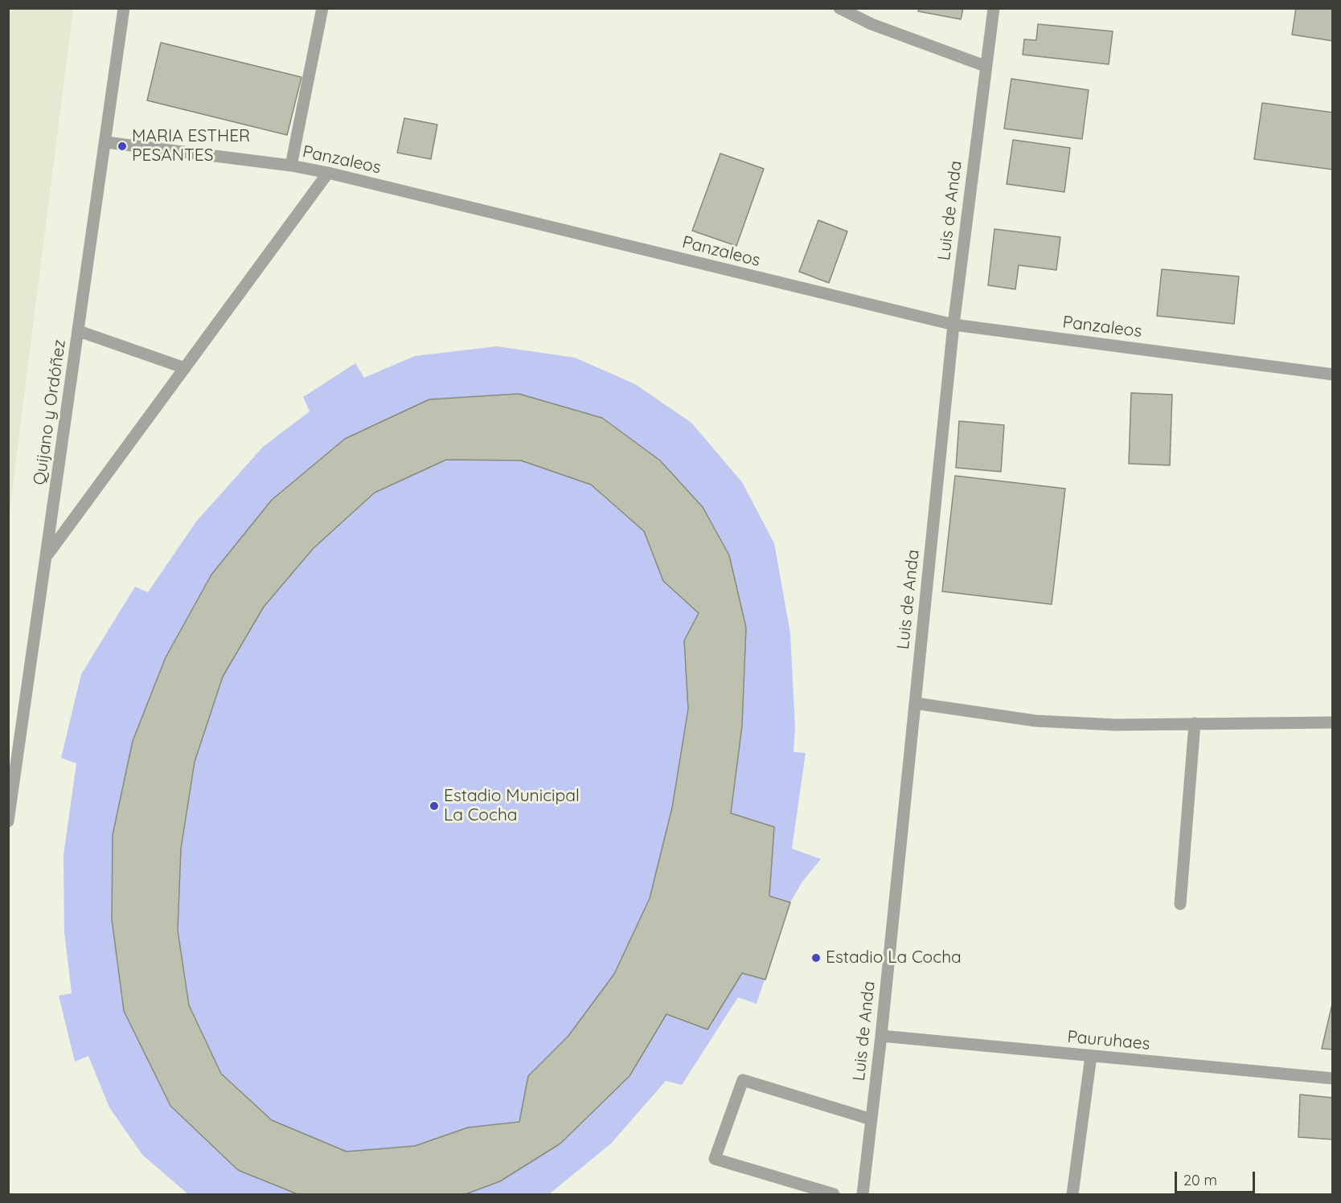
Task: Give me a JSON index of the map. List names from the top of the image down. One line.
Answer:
{"streets":{"street":["Panzaleos","Luis de Anda","Quijano y Ordóñez","Pauruhaes"]},"crossings":[["Panzaleos","Luis de Anda"],["Panzaleos","Quijano y Ordóñez"],["Luis de Anda","Pauruhaes"]],"places":["MARIA ESTHER PESANTES","Estadio Municipal La Cocha","Estadio La Cocha"],"scale_bar":"20 m"}
